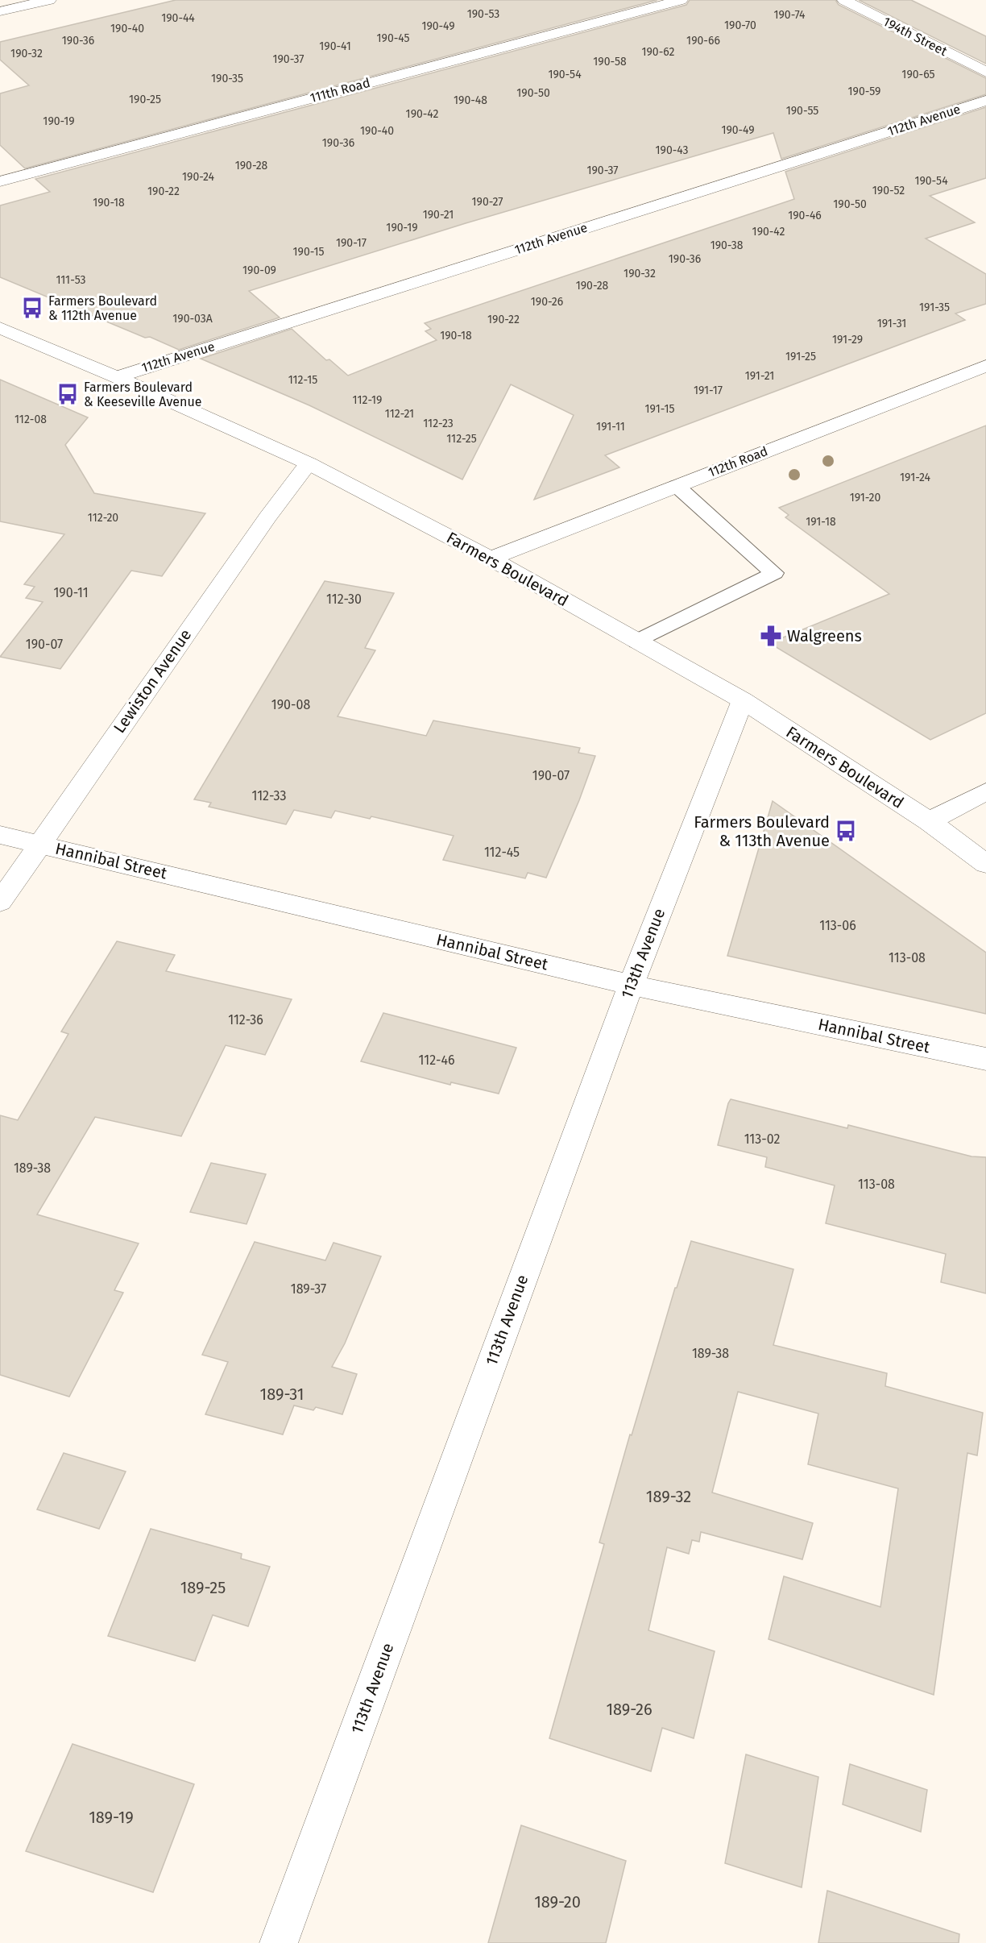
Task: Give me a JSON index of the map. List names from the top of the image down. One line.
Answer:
{"streets":{"street":["194th Street","111th Road","112th Avenue","112th Road","Farmers Boulevard","Lewiston Avenue","Hannibal Street","113th Avenue"]},"crossings":[["112th Avenue","Farmers Boulevard"],["112th Road","Farmers Boulevard"],["Farmers Boulevard","Lewiston Avenue"],["Farmers Boulevard","113th Avenue"],["Lewiston Avenue","Hannibal Street"],["Hannibal Street","113th Avenue"]],"places":{"bus stop":["Farmers Boulevard & 112th Avenue","Farmers Boulevard & Keeseville Avenue","Farmers Boulevard & 113th Avenue"],"pharmacy":["Walgreens"]},"house_numbers":["190-53","190-74","190-44","190-70","190-49","190-40","190-45","190-36","190-66","190-41","190-62","190-32","190-37","190-58","190-54","190-65","190-35","190-59","190-50","190-25","190-48","190-55","190-42","190-19","190-49","190-40","190-36","190-43","190-28","190-37","190-24","190-54","190-52","190-22","190-27","190-18","190-50","190-21","190-46","190-19","190-42","190-17","190-38","190-15","190-36","190-09","190-32","111-53","190-28","190-26","191-35","190-03A","190-22","191-31","190-18","191-29","191-25","191-21","112-15","191-17","112-19","191-15","112-21","112-08","112-23","191-11","112-25","191-24","191-20","112-20","191-18","190-11","112-30","190-07","190-08","190-07","112-33","112-45","113-06","113-08","112-36","112-46","113-02","189-38","113-08","189-37","189-38","189-31","189-32","189-25","189-26","189-19","189-20"]}
